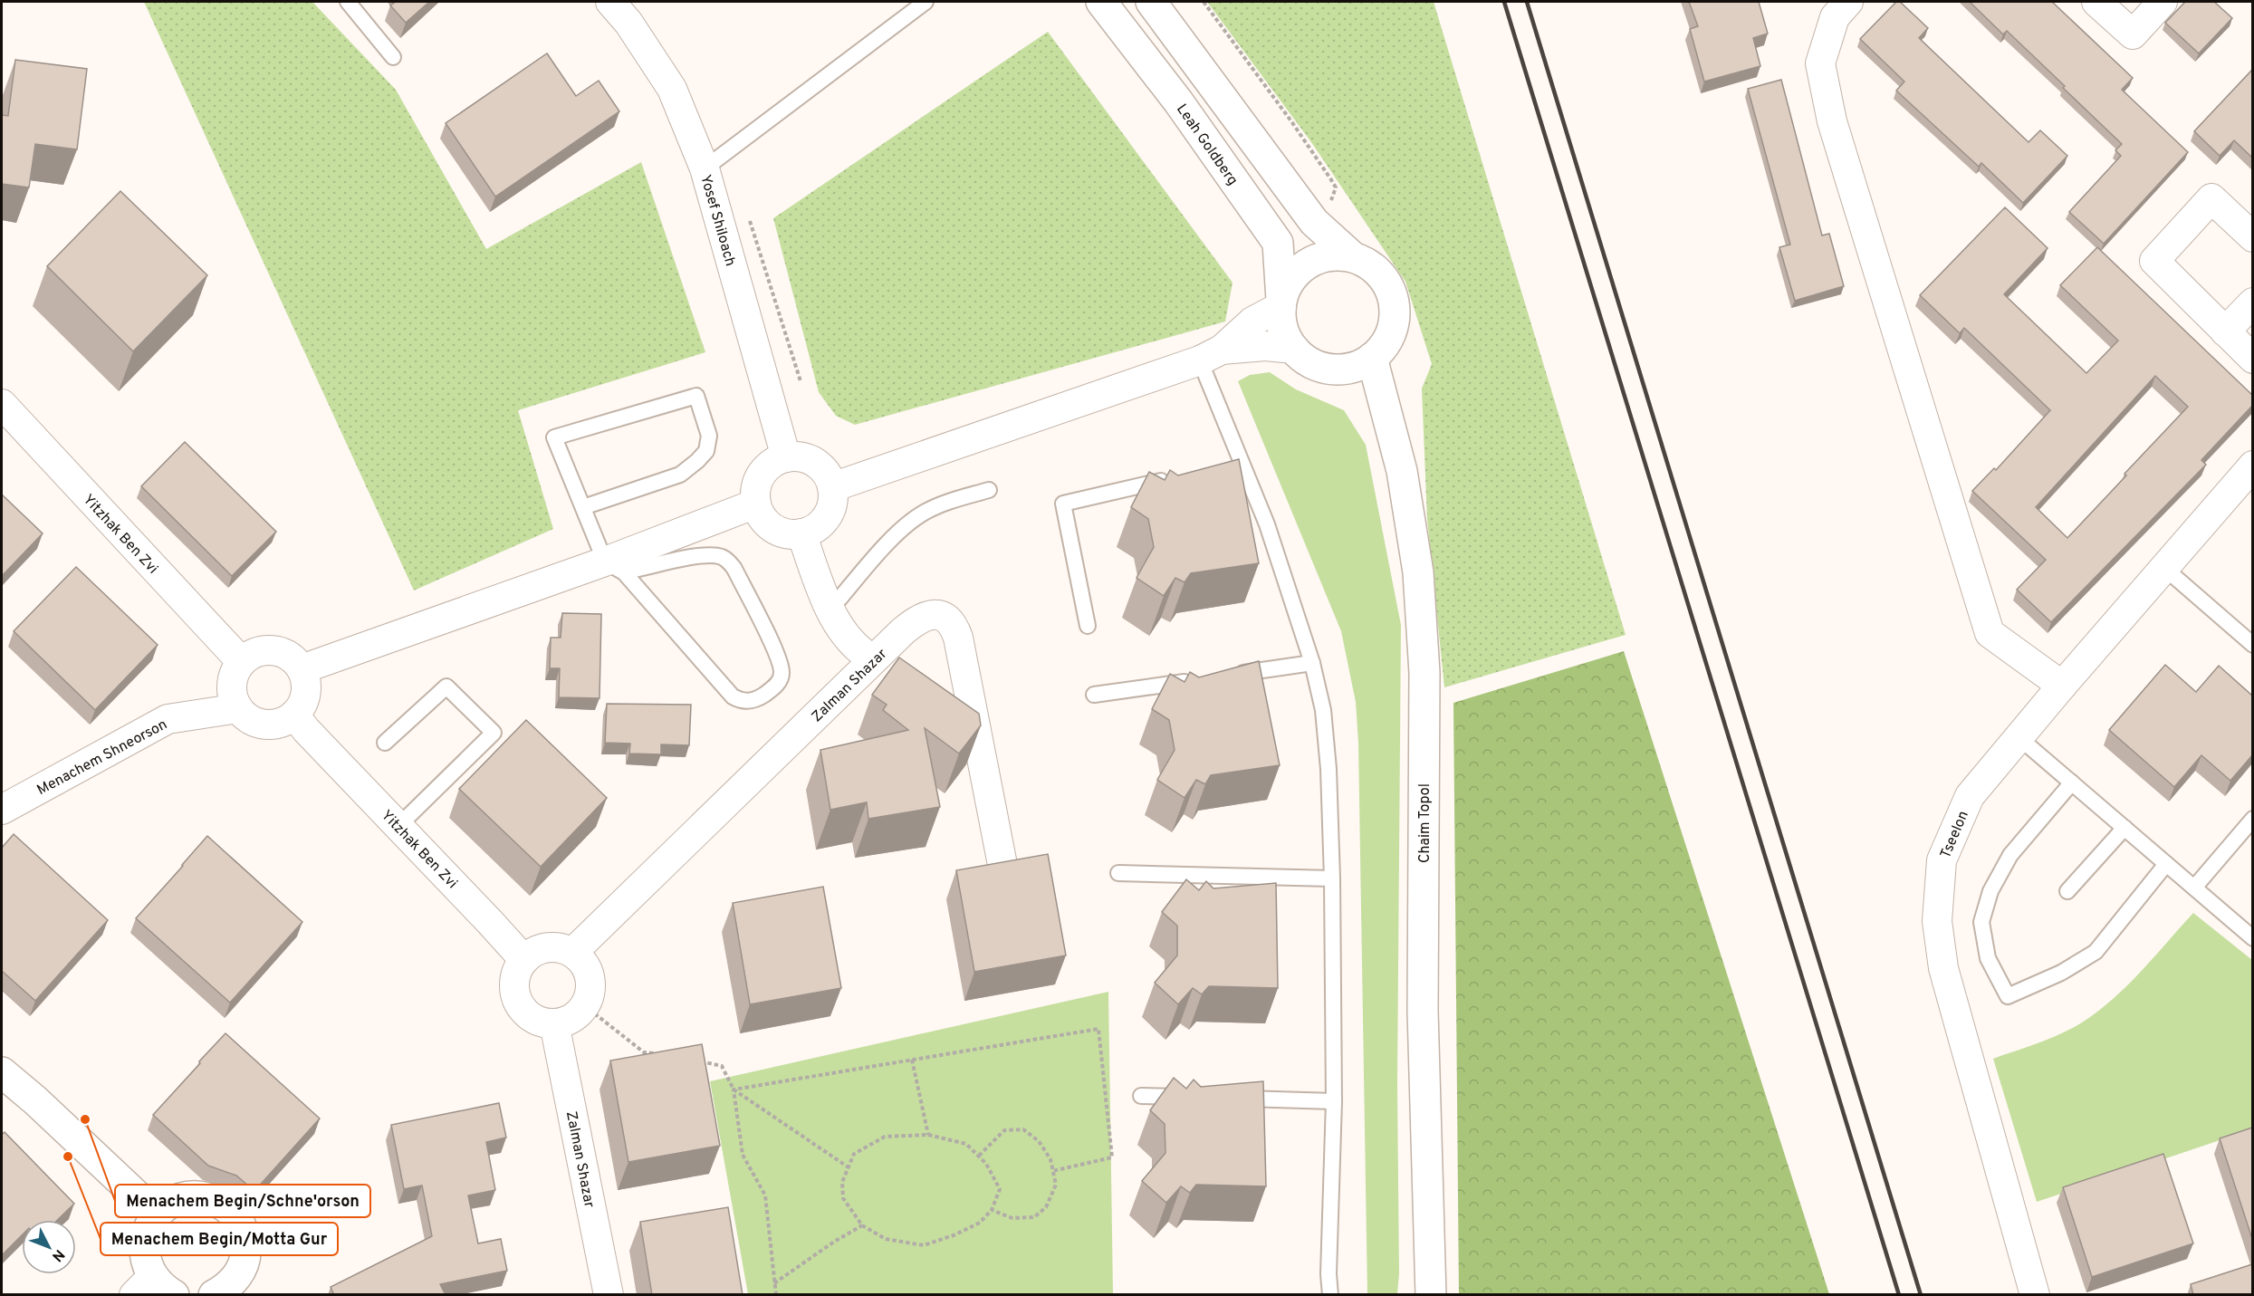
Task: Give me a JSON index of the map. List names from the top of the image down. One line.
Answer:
{"streets":{"street":["Leah Goldberg","Yosef Shiloach","Yitzhak Ben Zvi","Zalman Shazar","Menachem Shneorson","Chaim Topol","Tseelon"]},"crossings":[["Leah Goldberg","Chaim Topol"],["Yitzhak Ben Zvi","Zalman Shazar"],["Yitzhak Ben Zvi","Menachem Shneorson"]],"places":["Menachem Begin/Schne'orson","Menachem Begin/Motta Gur"],"north":"bottom right"}
